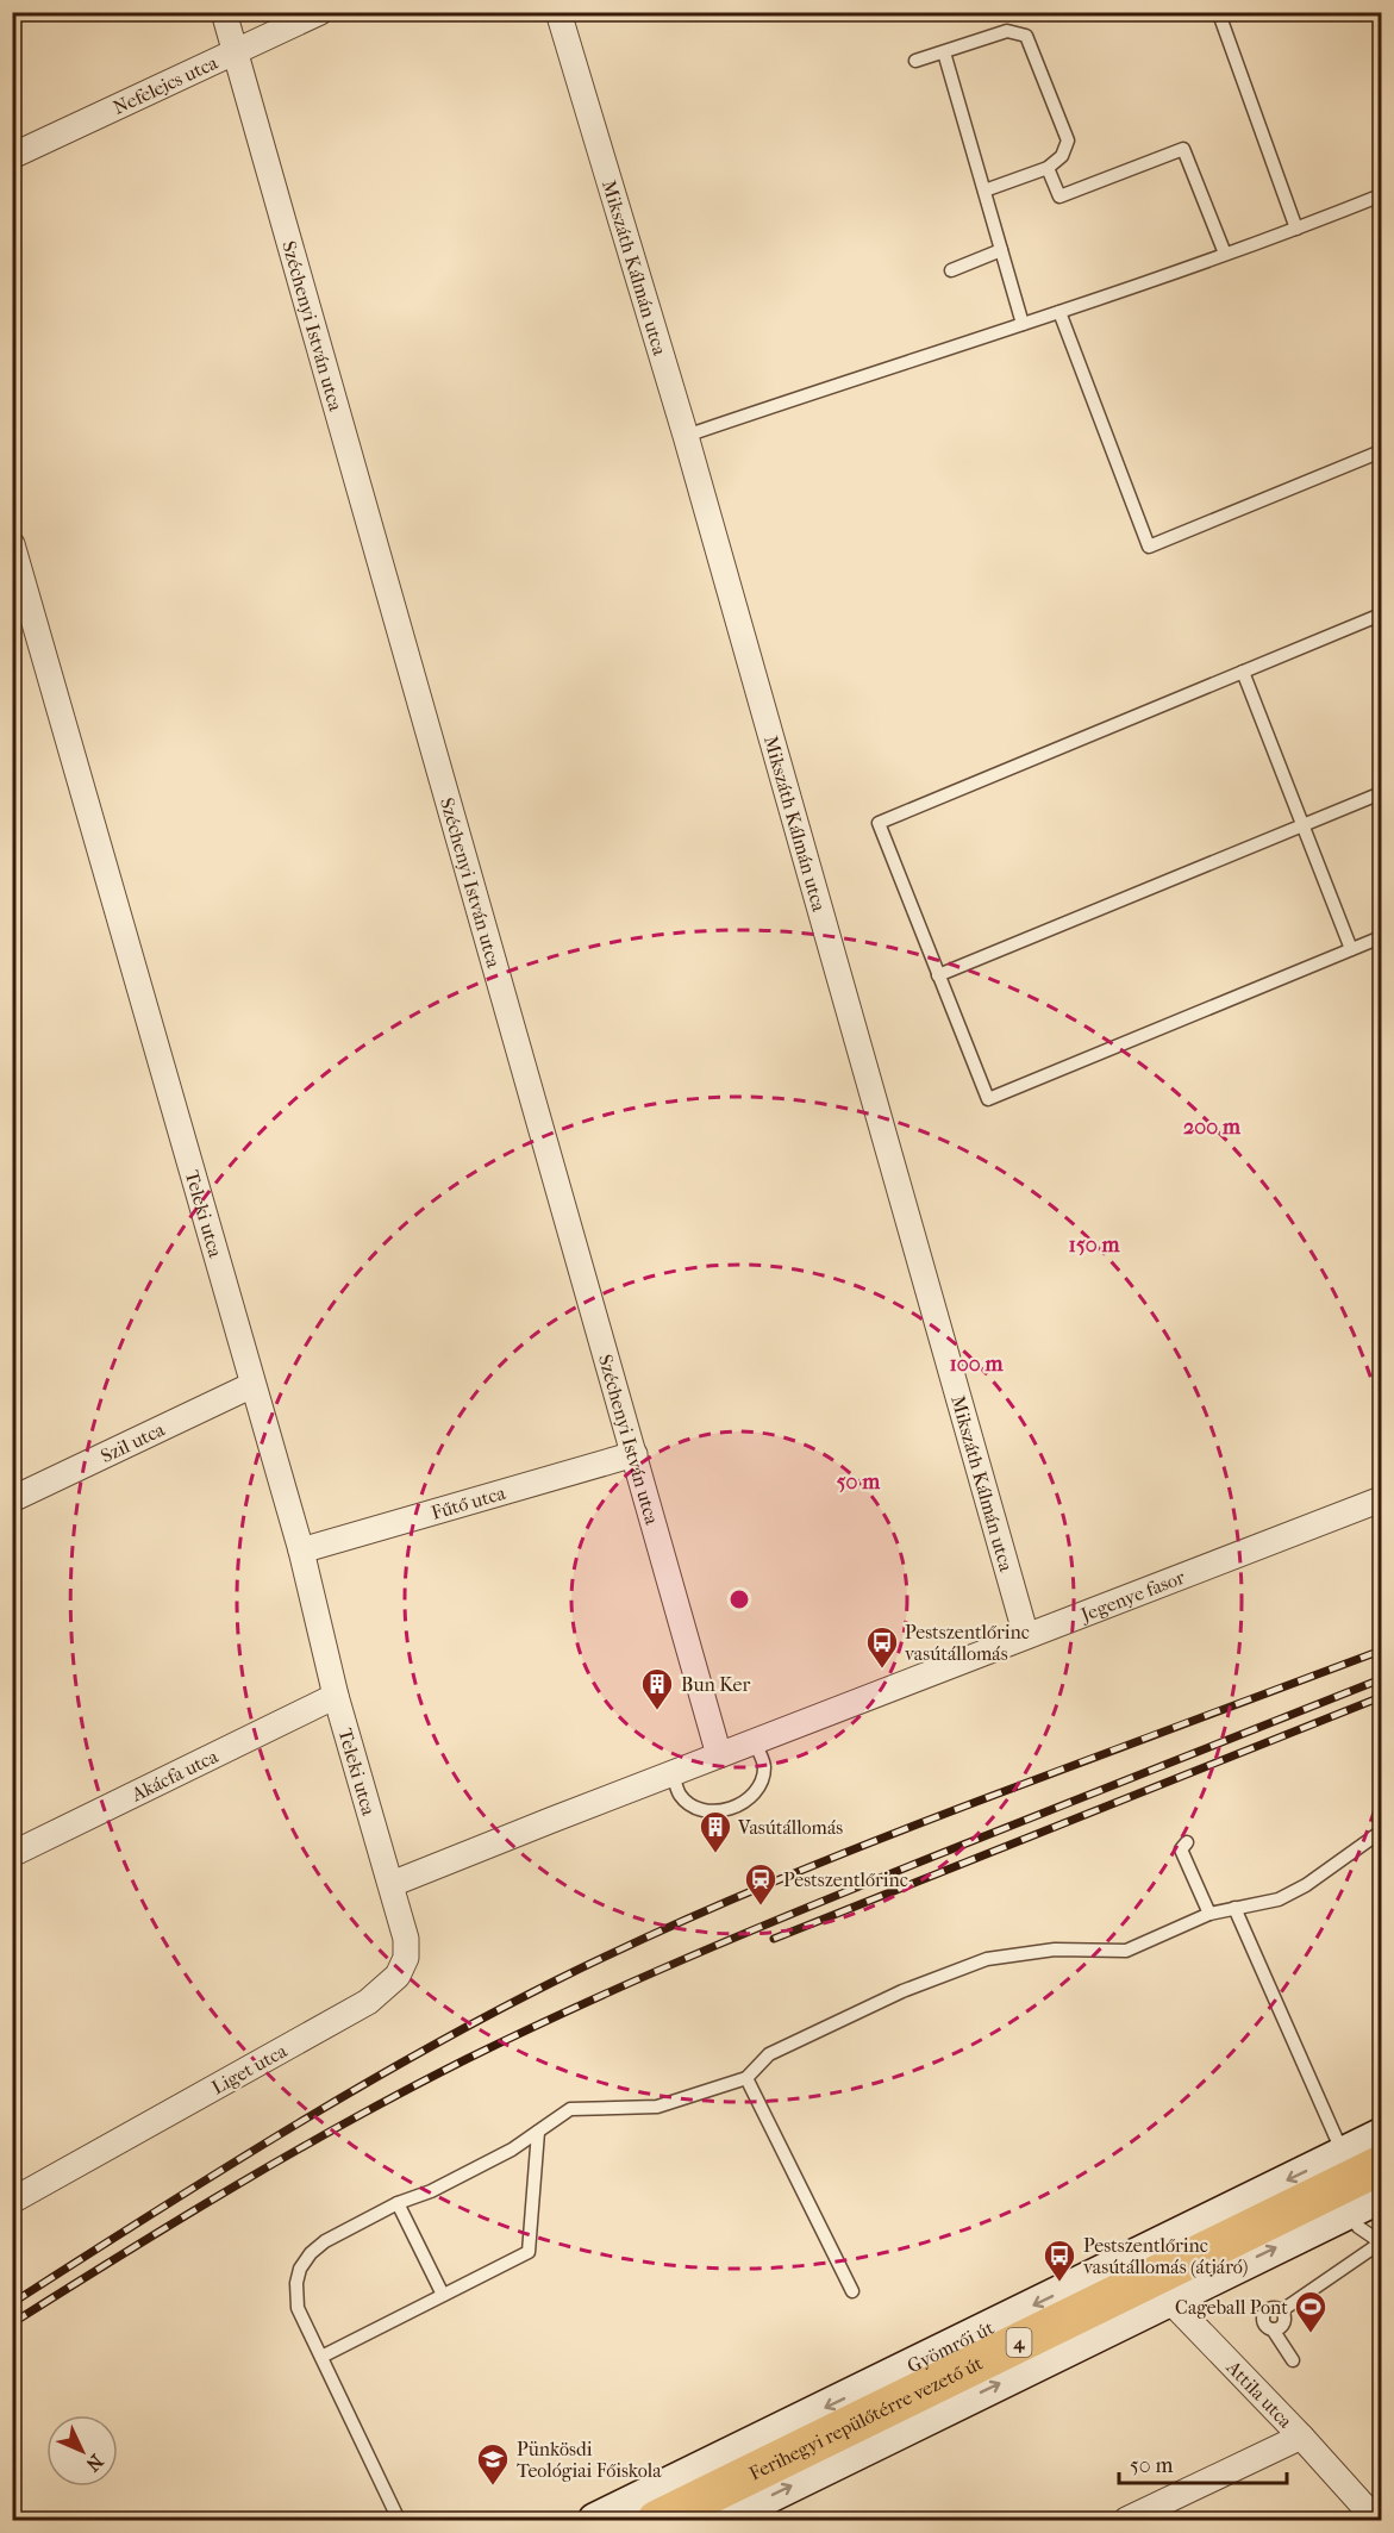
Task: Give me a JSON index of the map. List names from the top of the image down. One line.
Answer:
{"streets":{"main road":["4","Ferihegyi repülőtérre vezető út"],"street":["Nefelejcs utca","Mikszáth Kálmán utca","Széchenyi István utca","Teleki utca","Szil utca","Fűtő utca","Jegenye fasor","Akácfa utca","Liget utca","Gyömrői út","Attila utca"]},"crossings":[["Nefelejcs utca","Széchenyi István utca"],["Mikszáth Kálmán utca","Jegenye fasor"],["Széchenyi István utca","Fűtő utca"],["Széchenyi István utca","Jegenye fasor"],["Teleki utca","Szil utca"],["Teleki utca","Fűtő utca"],["Teleki utca","Jegenye fasor"],["Teleki utca","Akácfa utca"],["Teleki utca","Liget utca"],["Jegenye fasor","Liget utca"]],"places":{"bus stop":["Pestszentlőrinc vasútállomás","Pestszentlőrinc vasútállomás (átjáró)"],"building":["Bun Ker","Vasútállomás"],"station":["Pestszentlőrinc"],"sports":["Cageball Pont"],"school or university":["Pünkösdi Teológiai Főiskola"]},"scale_bar":"50 m","north":"bottom right","rings":["200 m","150 m","100 m","50 m"]}
